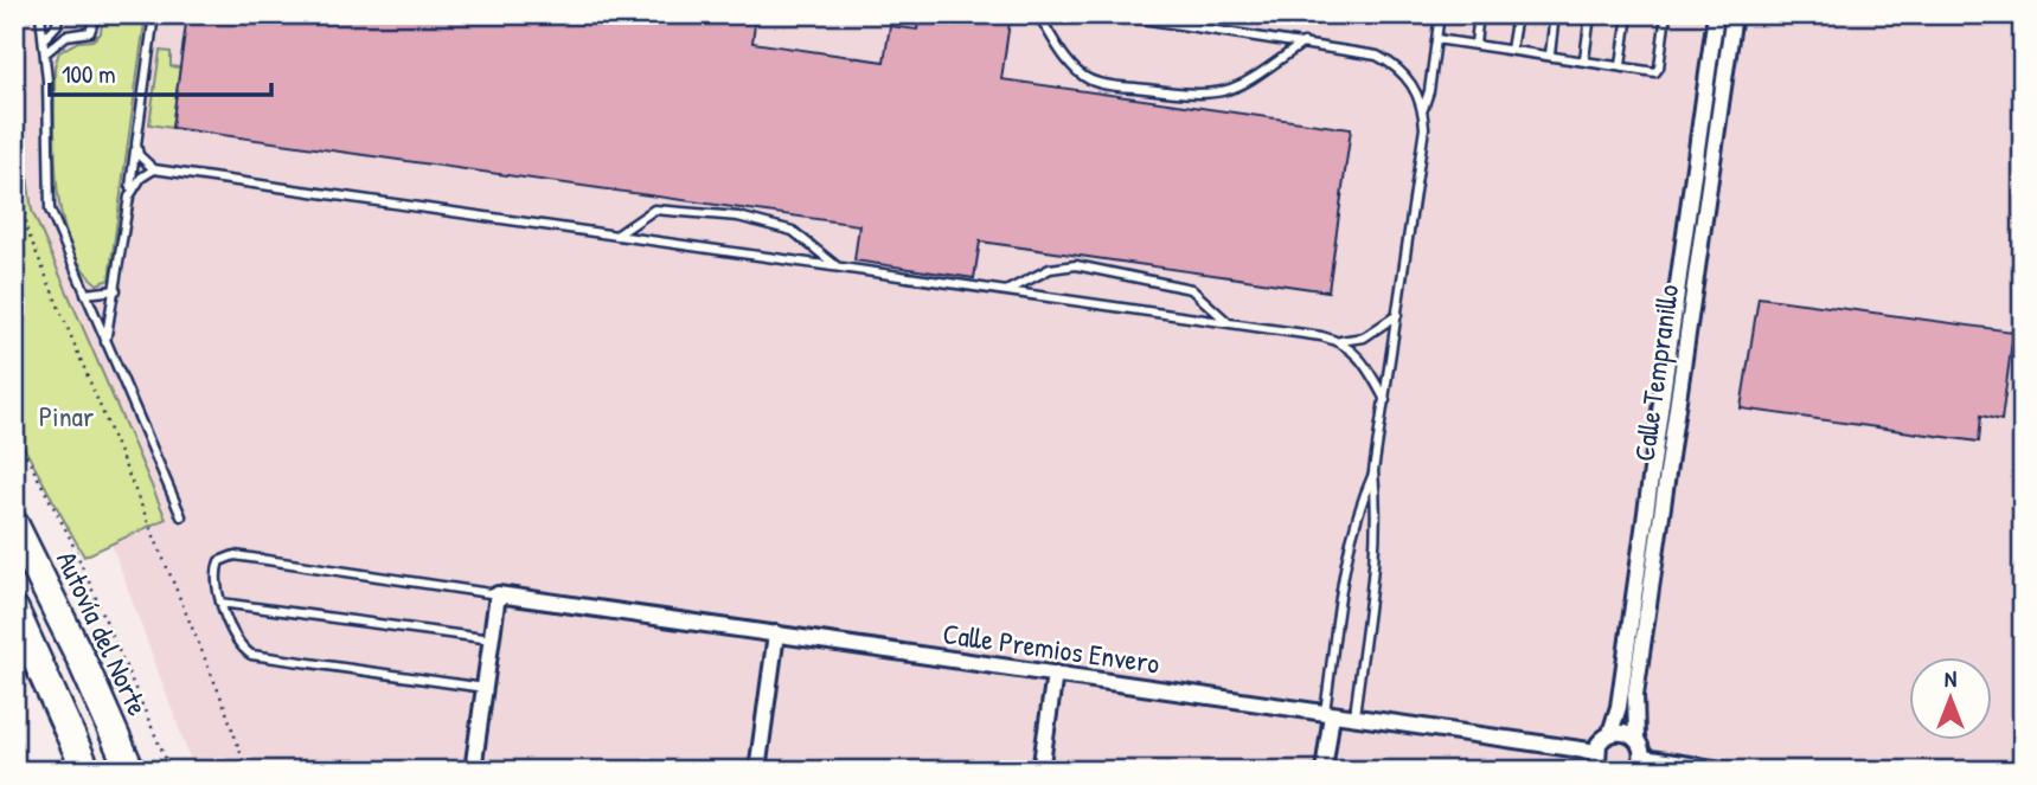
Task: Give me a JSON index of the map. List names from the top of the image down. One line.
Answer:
{"streets":{"highway":["Autovía del Norte"],"street":["Calle Tempranillo","Calle Premios Envero"]},"parks":["Pinar"],"scale_bar":"100 m","north":"top"}
